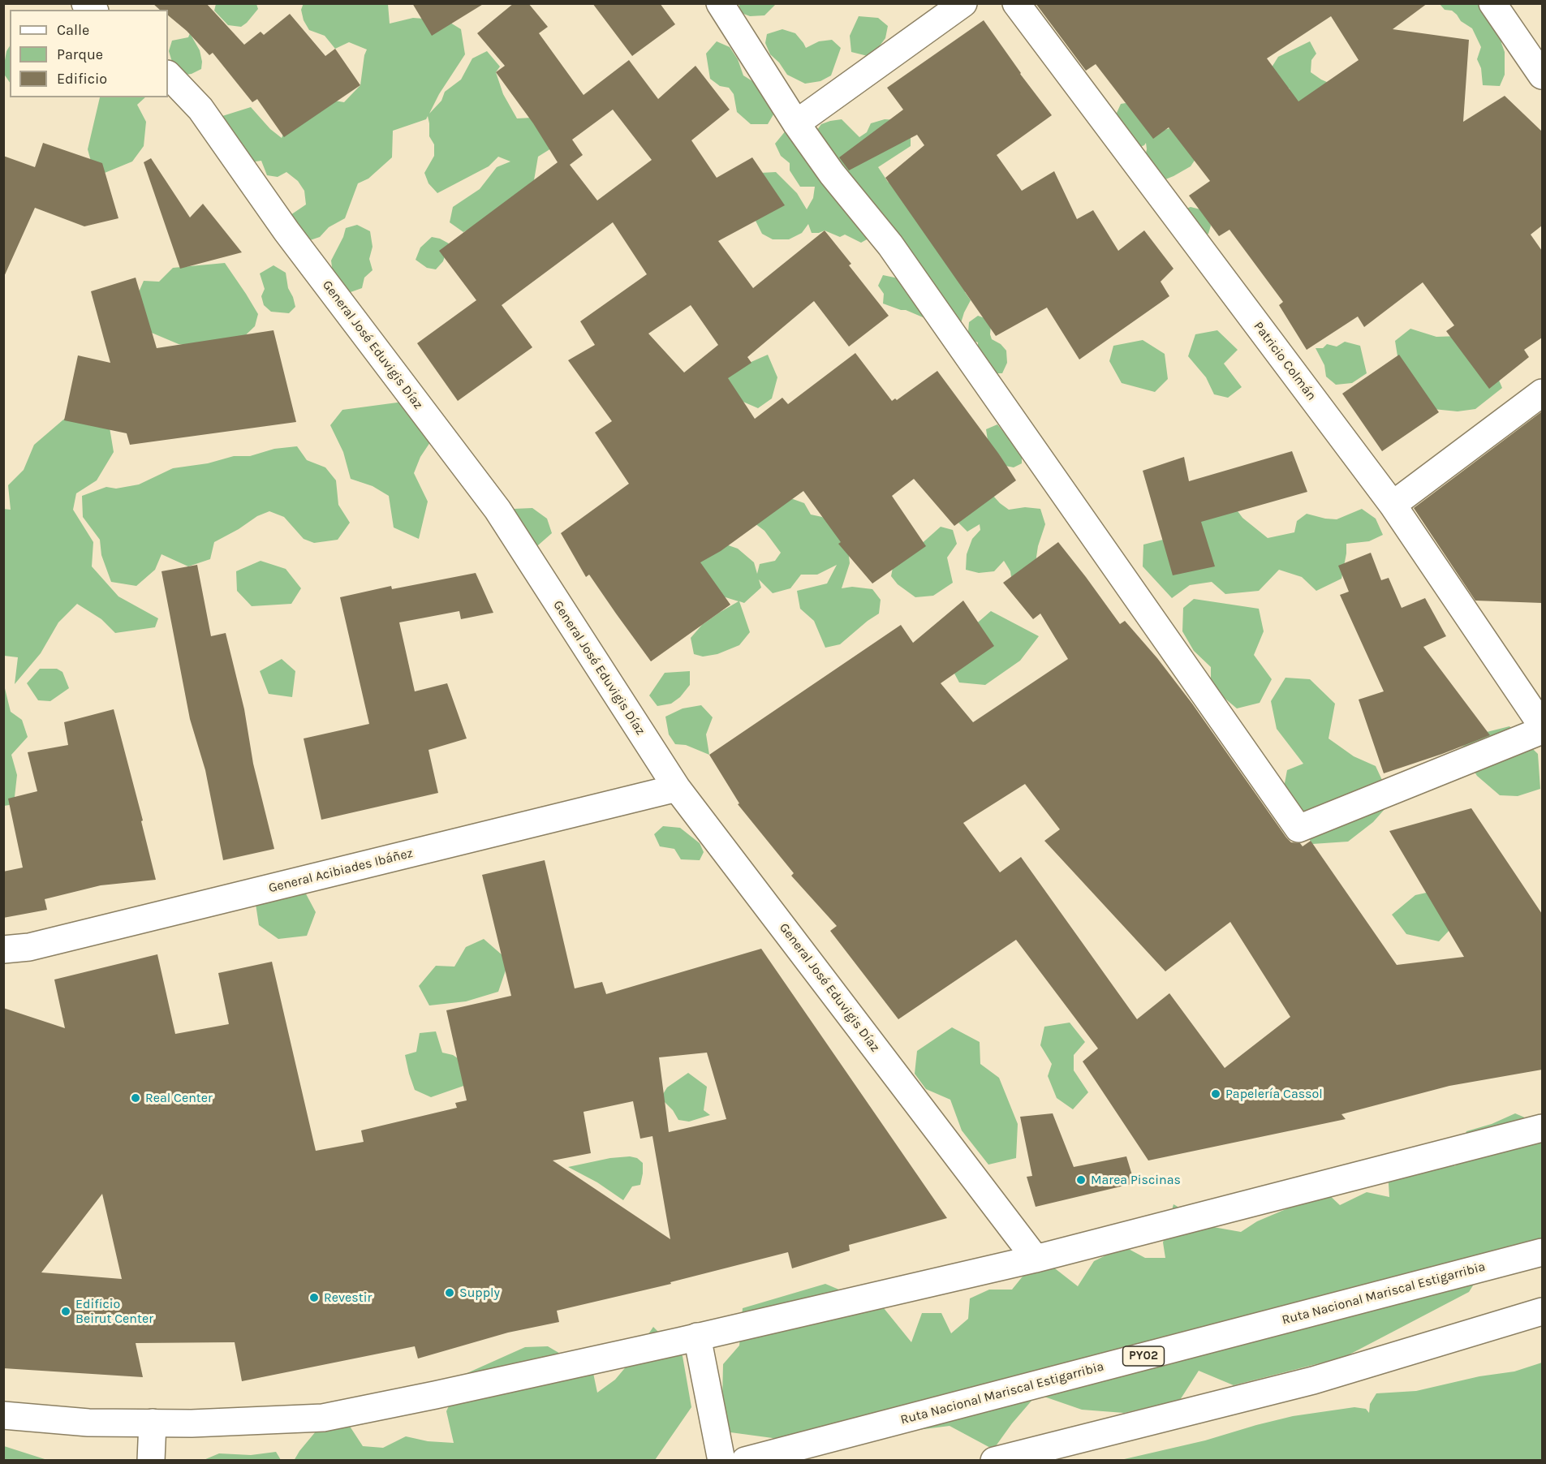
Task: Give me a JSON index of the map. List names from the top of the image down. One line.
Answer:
{"streets":{"main road":["General José Eduvigis Díaz","Patricio Colmán","General Acibiades Ibáñez","Ruta Nacional Mariscal Estigarribia","PY02"]},"crossings":[["General José Eduvigis Díaz","General Acibiades Ibáñez"]],"places":["Papelería Cassol","Real Center","Marea Piscinas","Supply","Revestir","Edificio Beirut Center"],"legend":["Calle","Parque","Edificio"]}
